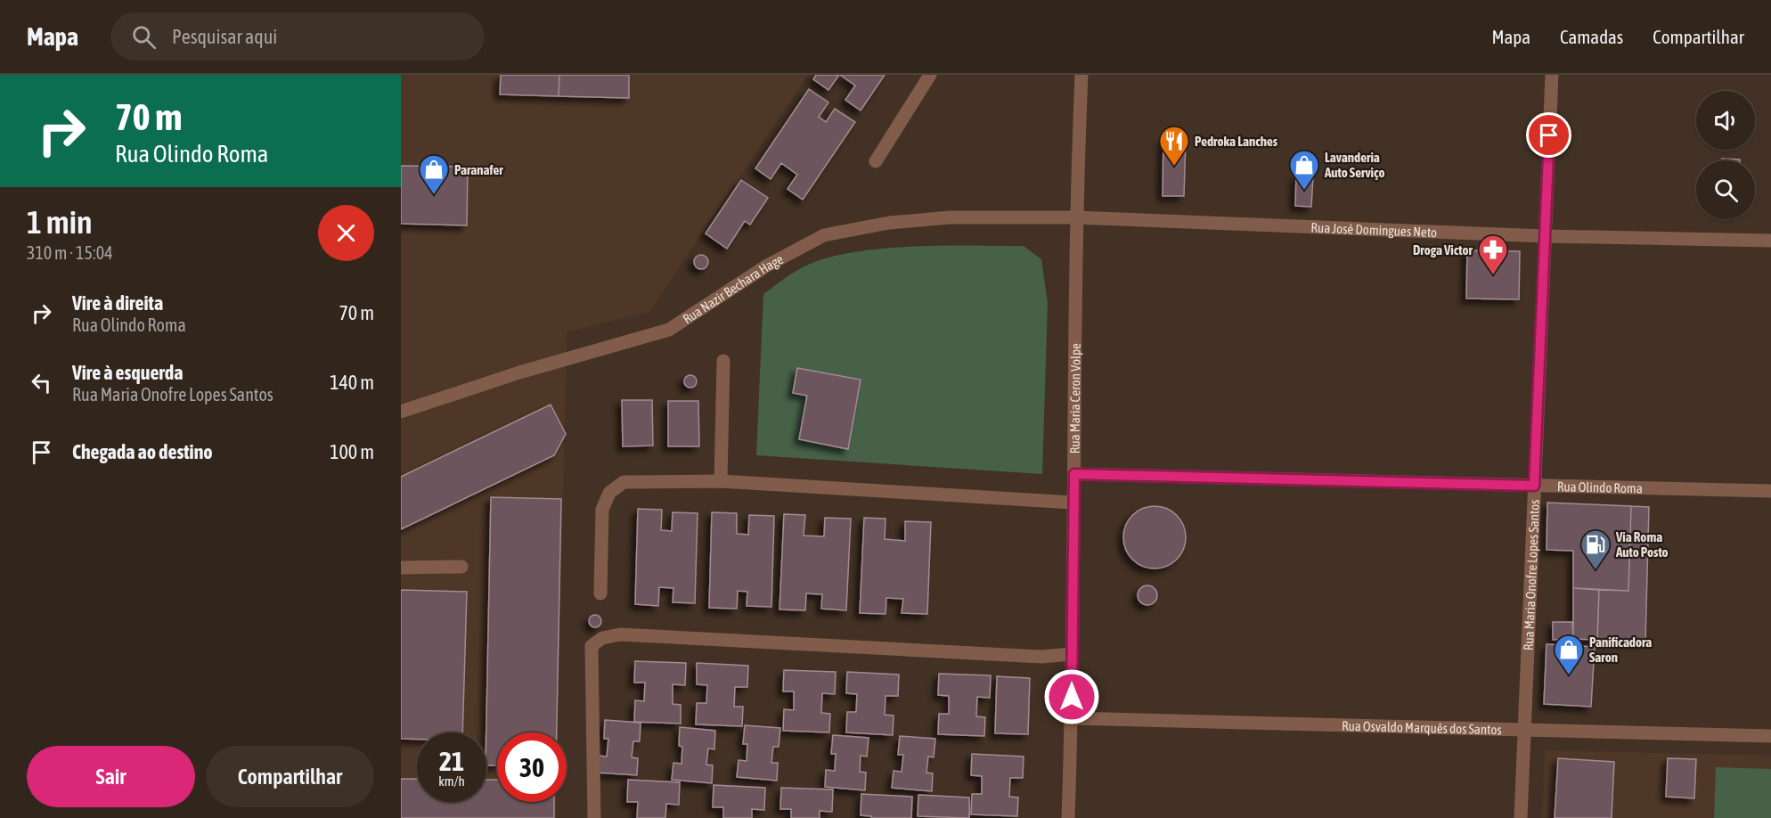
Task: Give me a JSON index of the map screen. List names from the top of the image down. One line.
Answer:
{"streets":{"street":["Rua José Domingues Neto","Rua Nazir Bechara Hage","Rua Maria Ceron Volpe","Rua Olindo Roma","Rua Maria Onofre Lopes Santos","Rua Osvaldo Marquês dos Santos"]},"crossings":[["Rua José Domingues Neto","Rua Nazir Bechara Hage"],["Rua José Domingues Neto","Rua Maria Ceron Volpe"],["Rua José Domingues Neto","Rua Maria Onofre Lopes Santos"],["Rua Nazir Bechara Hage","Rua Maria Ceron Volpe"],["Rua Maria Ceron Volpe","Rua Olindo Roma"],["Rua Maria Ceron Volpe","Rua Osvaldo Marquês dos Santos"],["Rua Olindo Roma","Rua Maria Onofre Lopes Santos"],["Rua Maria Onofre Lopes Santos","Rua Osvaldo Marquês dos Santos"]],"places":{"restaurant":["Pedroka Lanches"],"shop":["Lavanderia Auto Serviço","Paranafer","Panificadora Saron"],"pharmacy":["Droga Victor"],"fuel station":["Via Roma Auto Posto"]},"page":{"header":"Mapa","search":"Pesquisar aqui","nav":["Mapa","Camadas","Compartilhar"],"turn":["70 m","Rua Olindo Roma"],"heading":["1 min","310 m · 15:04"],"list":[{"name":"Vire à direita","note":"Rua Olindo Roma","value":"70 m"},{"name":"Vire à esquerda","note":"Rua Maria Onofre Lopes Santos","value":"140 m"},{"name":"Chegada ao destino","value":"100 m"}],"speed":"21 km/h","limit":"30","buttons":["Sair","Compartilhar"]}}
